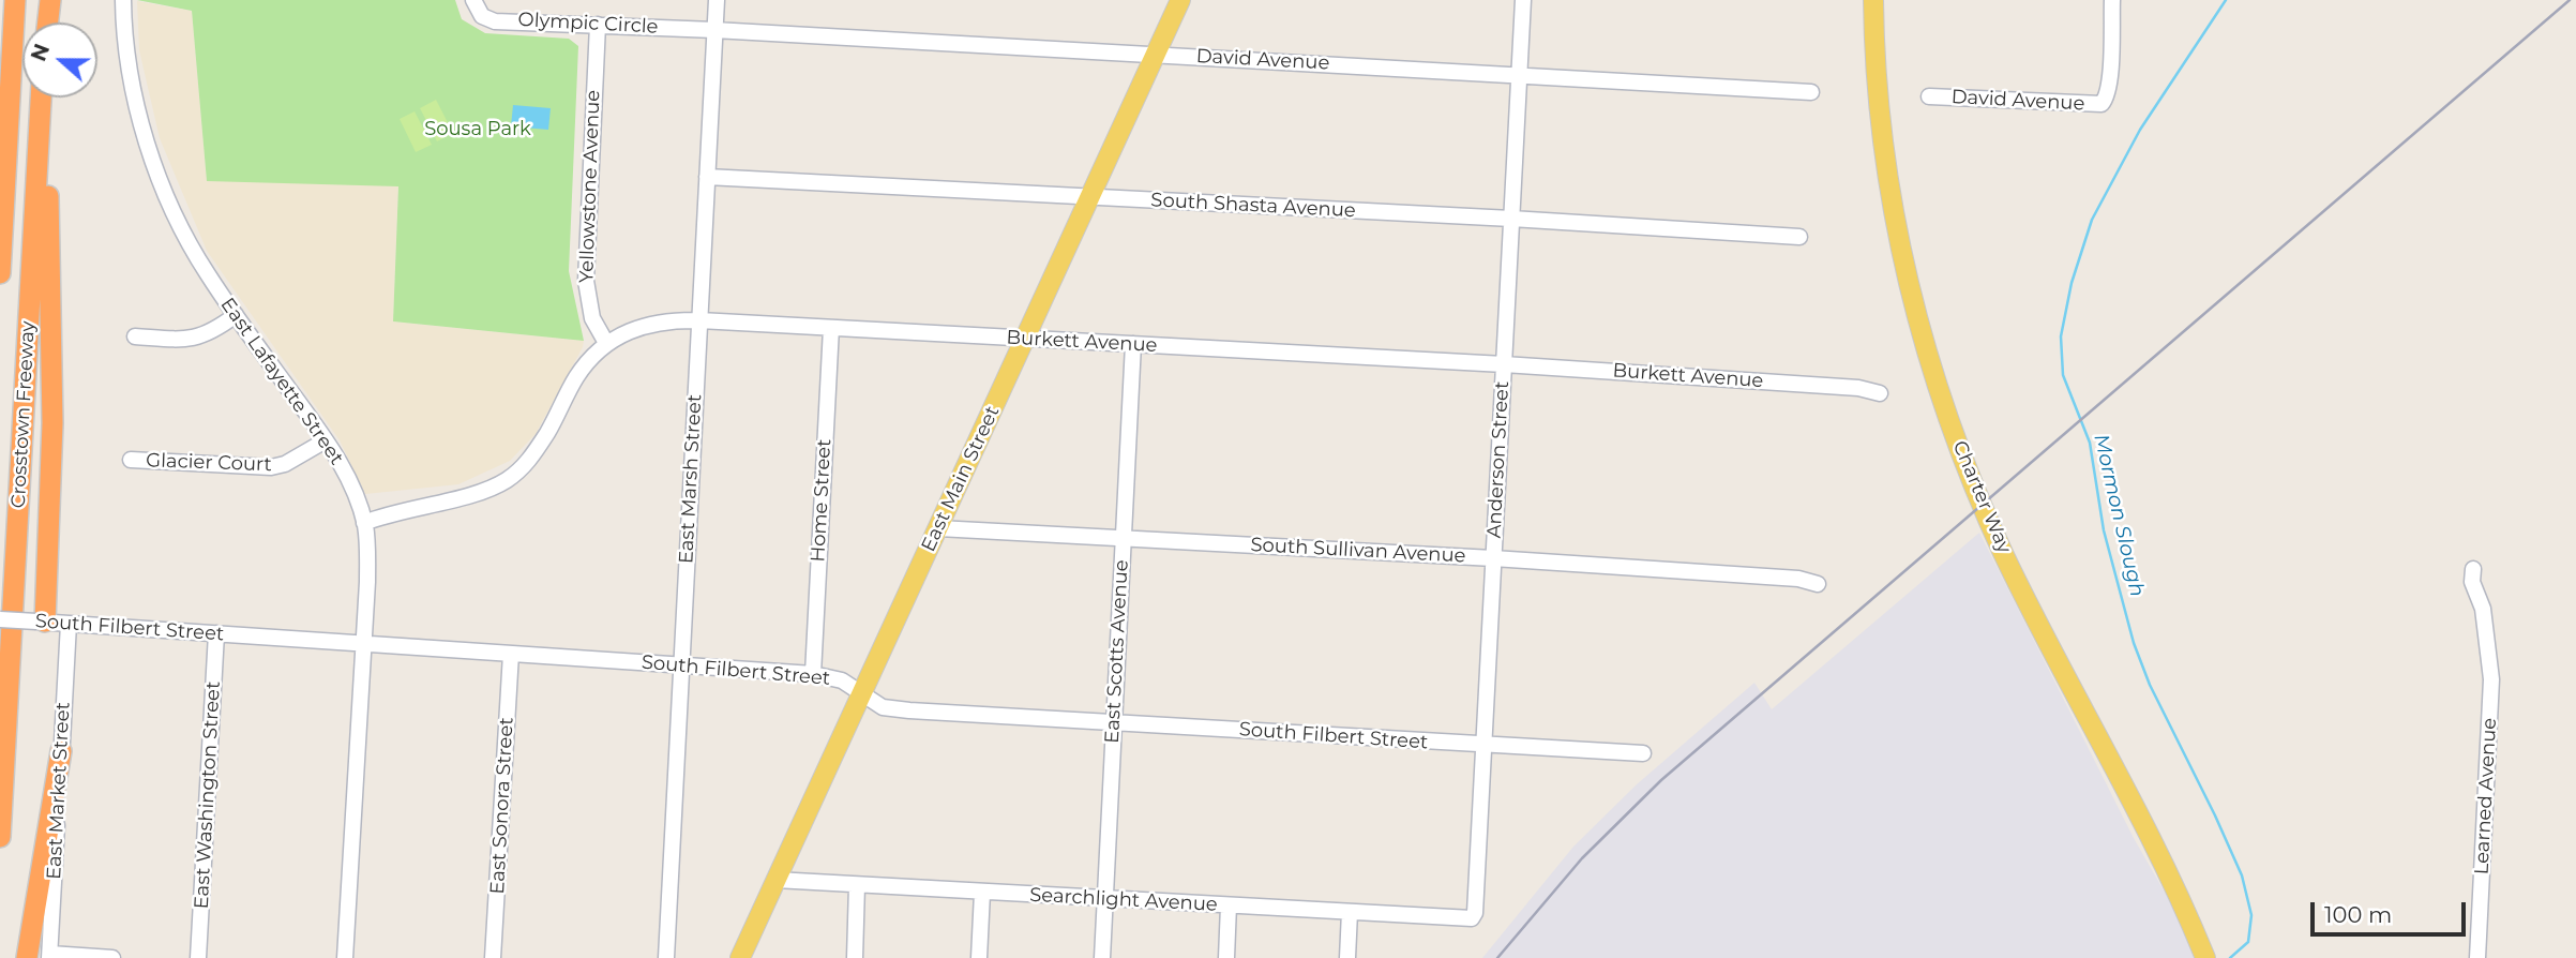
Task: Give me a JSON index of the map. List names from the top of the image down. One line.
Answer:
{"streets":{"highway":["Crosstown Freeway"],"main road":["East Main Street","Charter Way"],"street":["Olympic Circle","David Avenue","Yellowstone Avenue","South Shasta Avenue","Burkett Avenue","East Lafayette Street","Anderson Street","Glacier Court","East Marsh Street","Home Street","South Sullivan Avenue","South Filbert Street","East Scotts Avenue","East Market Street","East Washington Street","Learned Avenue","East Sonora Street","Searchlight Avenue"]},"crossings":[["Olympic Circle","David Avenue"],["Olympic Circle","Yellowstone Avenue"],["Olympic Circle","East Marsh Street"],["David Avenue","Anderson Street"],["David Avenue","East Marsh Street"],["David Avenue","East Main Street"],["Yellowstone Avenue","Burkett Avenue"],["South Shasta Avenue","Anderson Street"],["South Shasta Avenue","East Marsh Street"],["South Shasta Avenue","East Main Street"],["Burkett Avenue","East Lafayette Street"],["Burkett Avenue","Anderson Street"],["Burkett Avenue","East Marsh Street"],["Burkett Avenue","East Main Street"],["Burkett Avenue","Home Street"],["Burkett Avenue","East Scotts Avenue"],["East Lafayette Street","Glacier Court"],["East Lafayette Street","South Filbert Street"],["Anderson Street","South Sullivan Avenue"],["Anderson Street","South Filbert Street"],["Anderson Street","Searchlight Avenue"],["East Marsh Street","South Filbert Street"],["East Main Street","South Sullivan Avenue"],["East Main Street","South Filbert Street"],["East Main Street","Searchlight Avenue"],["Home Street","South Filbert Street"],["South Sullivan Avenue","East Scotts Avenue"],["South Filbert Street","East Scotts Avenue"],["South Filbert Street","East Market Street"],["South Filbert Street","East Washington Street"],["South Filbert Street","East Sonora Street"],["East Scotts Avenue","Searchlight Avenue"]],"water":["Mormon Slough"],"parks":["Sousa Park"],"scale_bar":"100 m","north":"left"}
